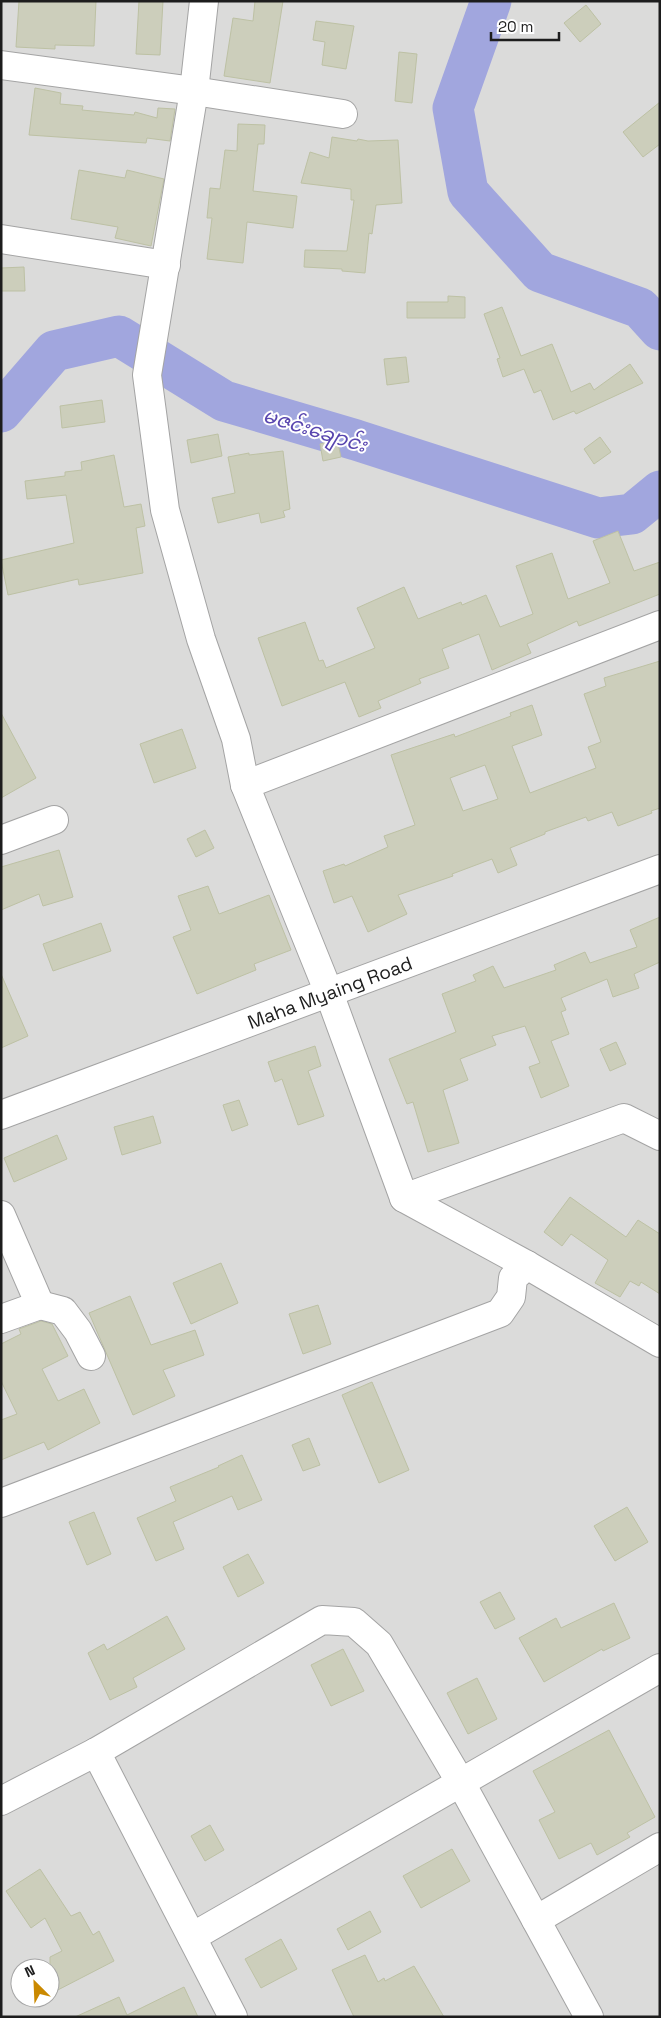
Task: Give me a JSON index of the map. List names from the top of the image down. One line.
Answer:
{"streets":{"street":["Maha Myaing Road"]},"water":["မဇင်းချောင်း"],"scale_bar":"20 m","north":"top left"}
